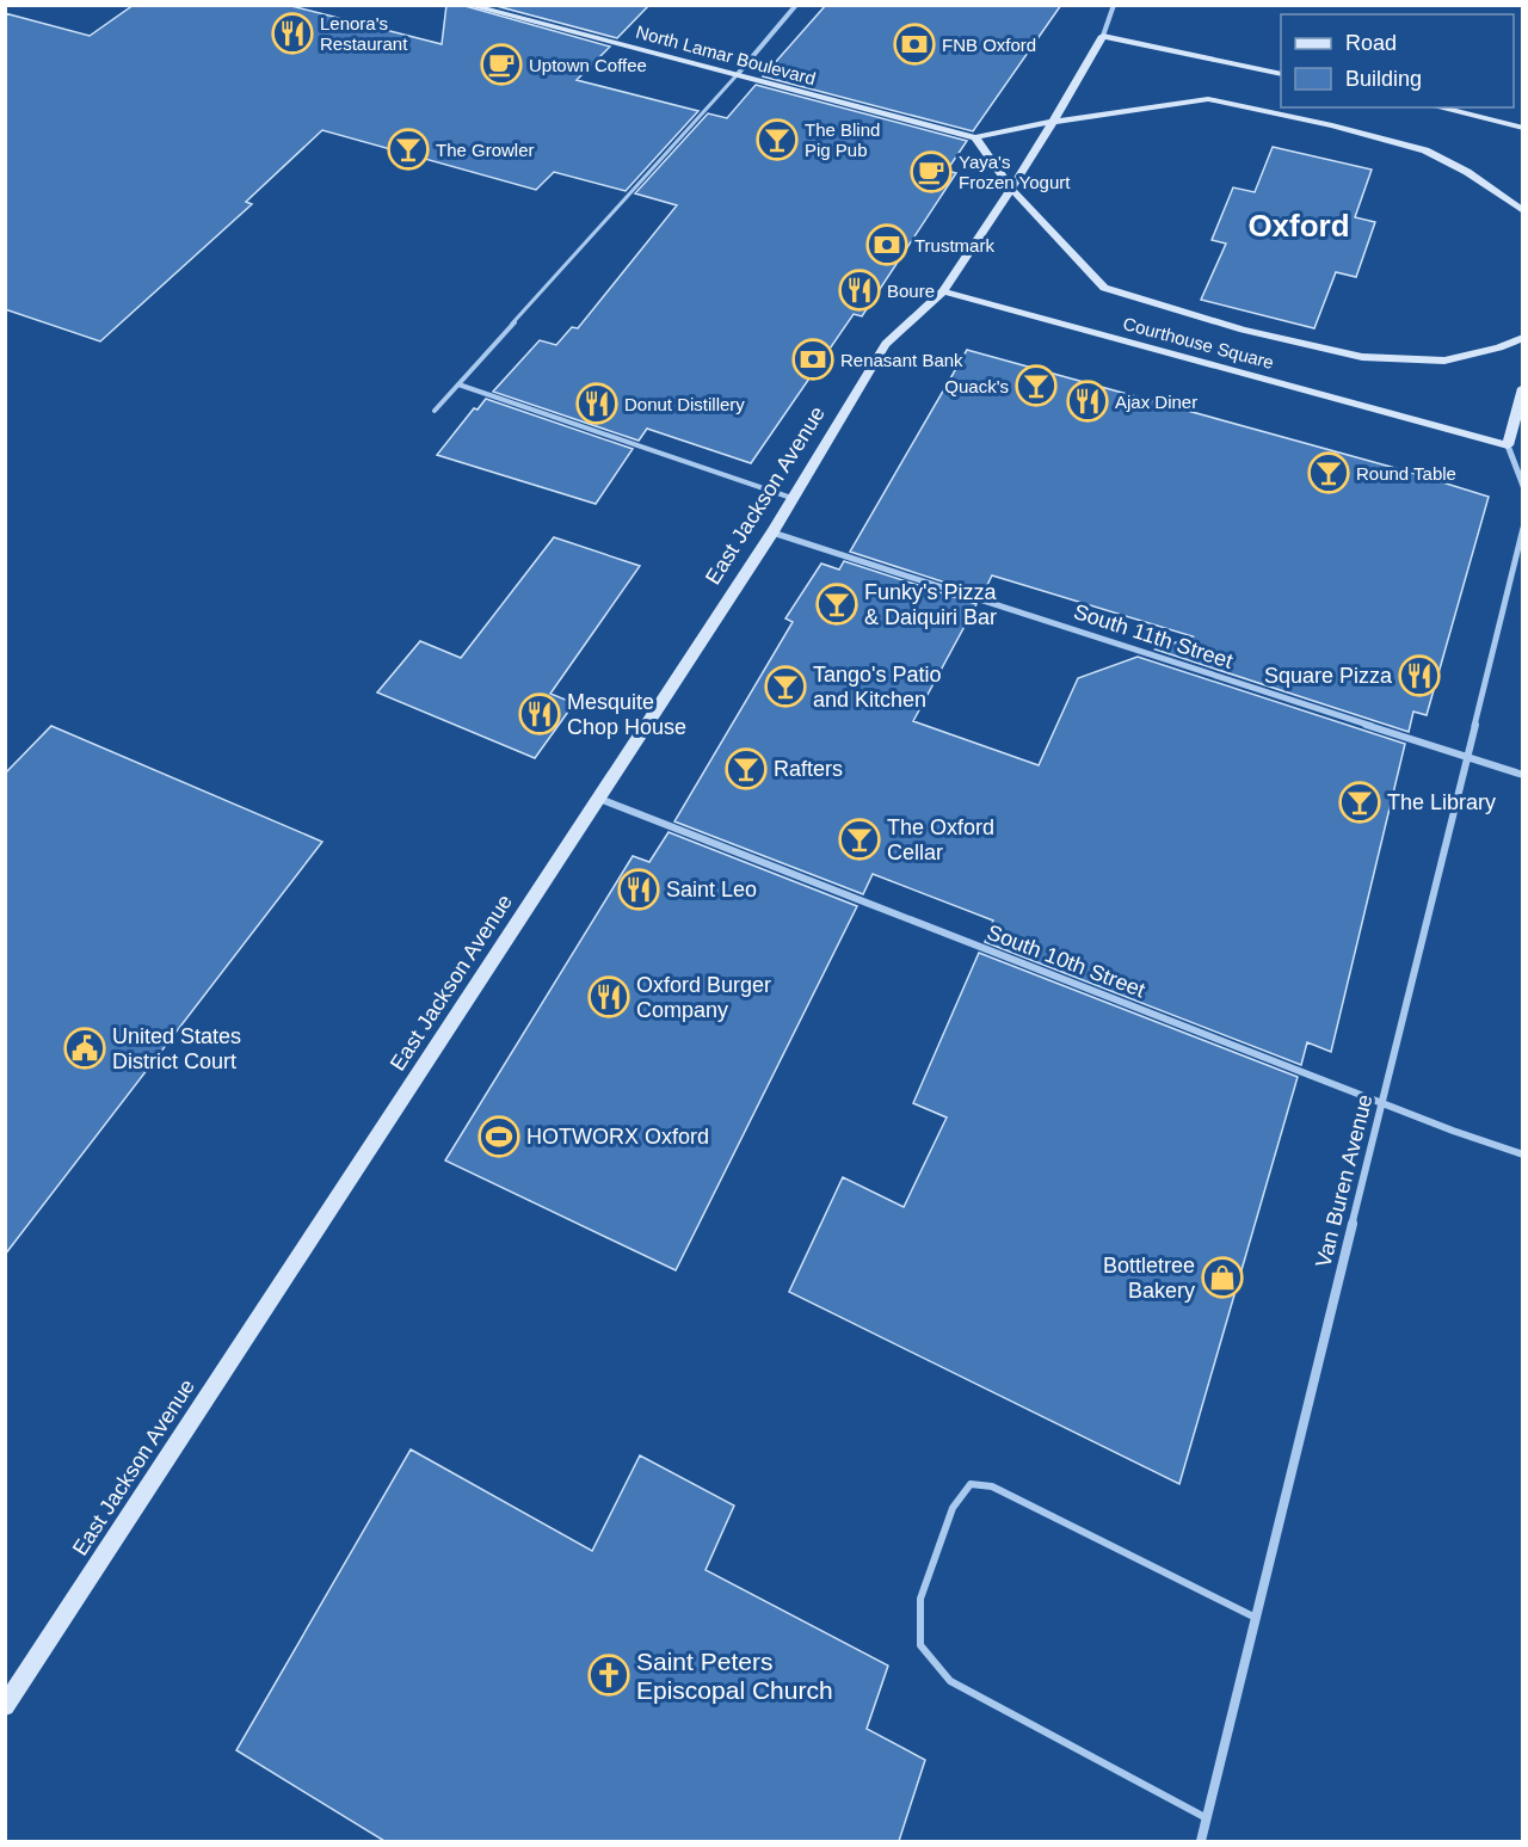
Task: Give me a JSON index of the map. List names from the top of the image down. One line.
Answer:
{"streets":{"street":["North Lamar Boulevard","Courthouse Square","East Jackson Avenue","South 11th Street","South 10th Street","Van Buren Avenue"]},"crossings":[["North Lamar Boulevard","Courthouse Square"],["Courthouse Square","East Jackson Avenue"],["East Jackson Avenue","South 11th Street"],["East Jackson Avenue","South 10th Street"],["South 11th Street","Van Buren Avenue"],["South 10th Street","Van Buren Avenue"]],"districts":["Oxford"],"places":{"restaurant":["Lenora's Restaurant","Boure","Ajax Diner","Donut Distillery","Square Pizza","Mesquite Chop House","Saint Leo","Oxford Burger Company"],"bank":["FNB Oxford","Trustmark","Renasant Bank"],"cafe":["Uptown Coffee","Yaya's Frozen Yogurt"],"bar":["The Blind Pig Pub","The Growler","Quack's","Round Table","Funky's Pizza & Daiquiri Bar","Tango's Patio and Kitchen","Rafters","The Library","The Oxford Cellar"],"public building":["United States District Court"],"sports":["HOTWORX Oxford"],"shop":["Bottletree Bakery"],"church":["Saint Peters Episcopal Church"]},"legend":["Road","Building"]}
